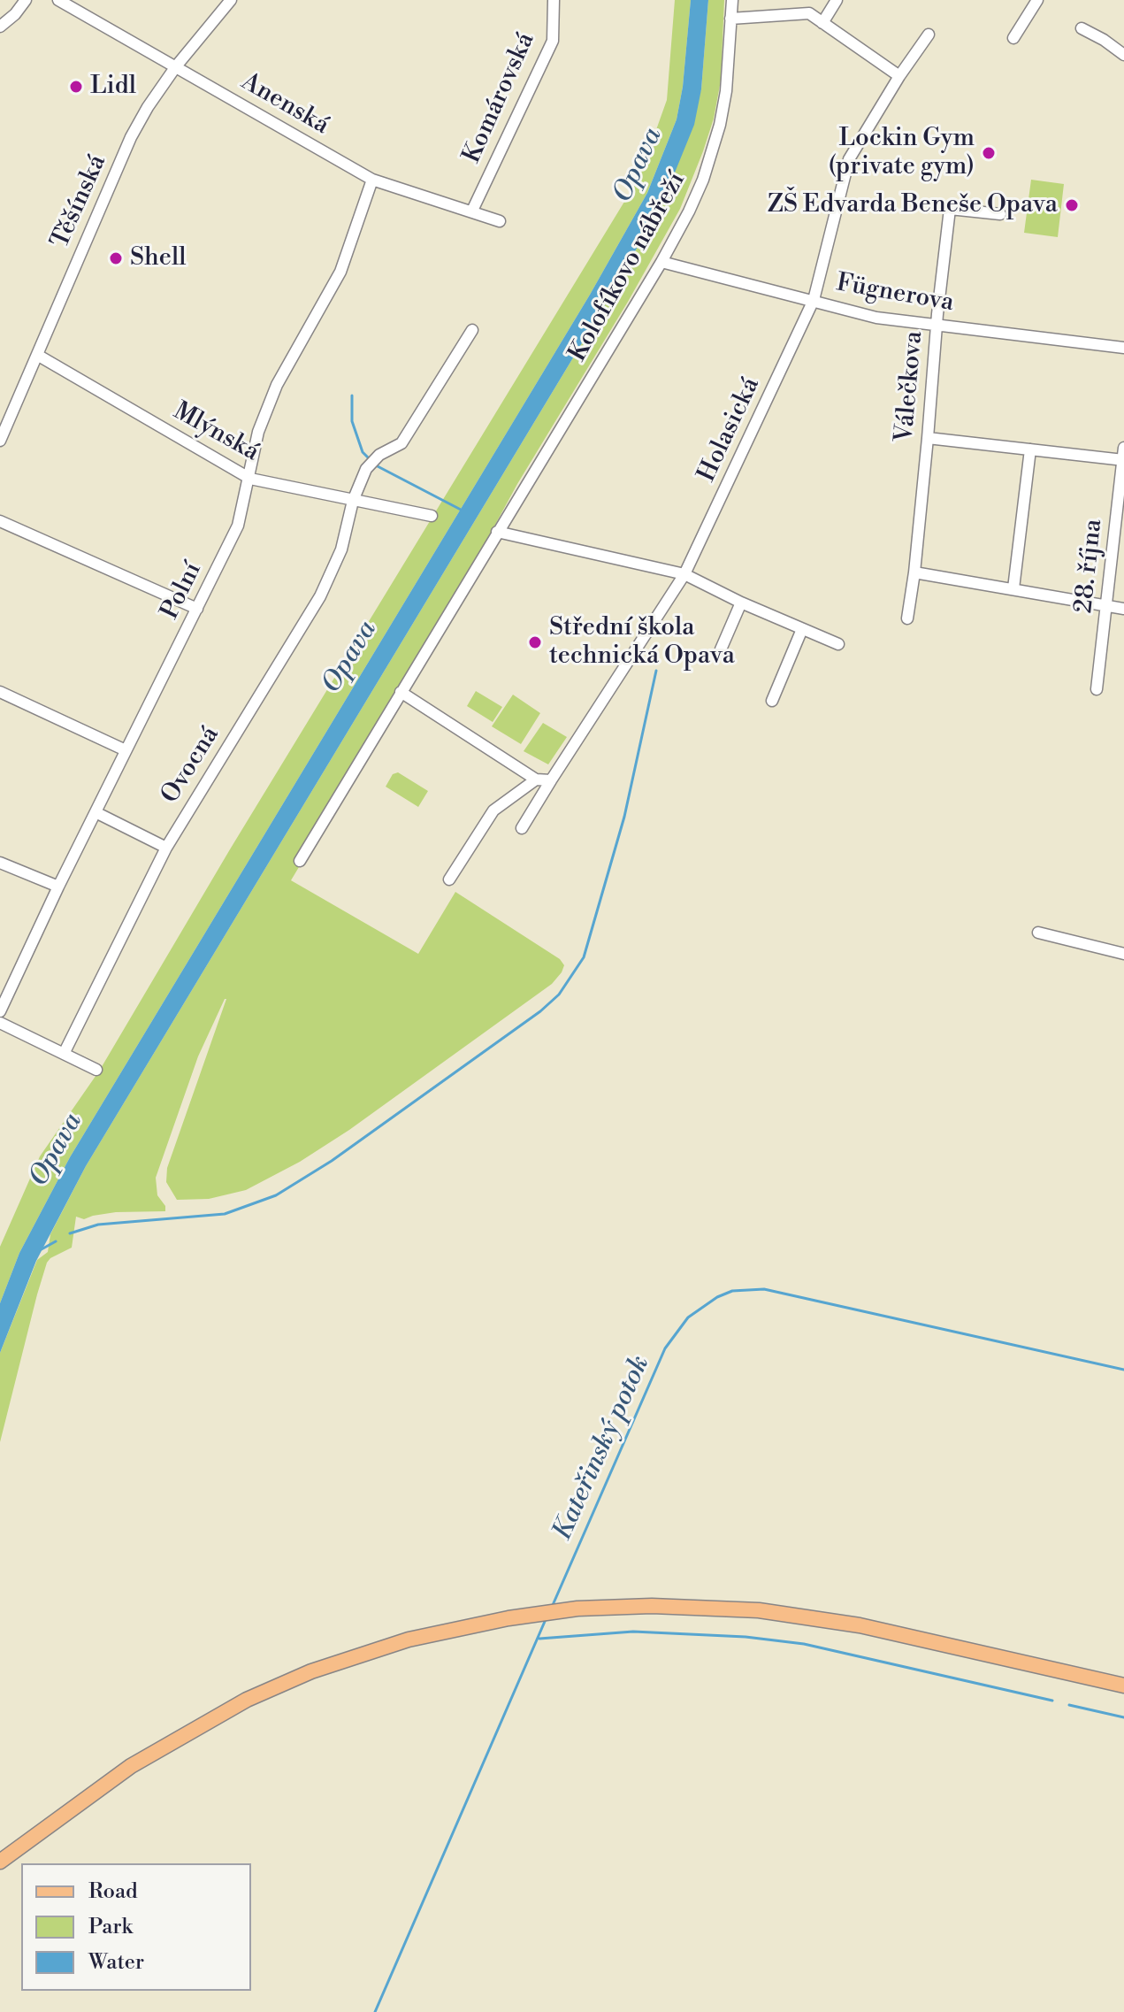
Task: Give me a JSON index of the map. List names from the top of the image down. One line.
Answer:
{"streets":{"street":["Komárovská","Anenská","Těšínská","Kolofíkovo nábřeží","Fügnerova","Válečkova","Holasická","Mlýnská","28. října","Polní","Ovocná"]},"crossings":[["Komárovská","Anenská"],["Anenská","Těšínská"],["Anenská","Polní"],["Těšínská","Mlýnská"],["Kolofíkovo nábřeží","Fügnerova"],["Fügnerova","Válečkova"],["Fügnerova","Holasická"],["Mlýnská","Polní"],["Mlýnská","Ovocná"]],"water":["Opava","Kateřinský potok"],"places":["Lidl","Lockin Gym (private gym)","ZŠ Edvarda Beneše Opava","Shell","Střední škola technická Opava"],"legend":["Road","Park","Water"]}
